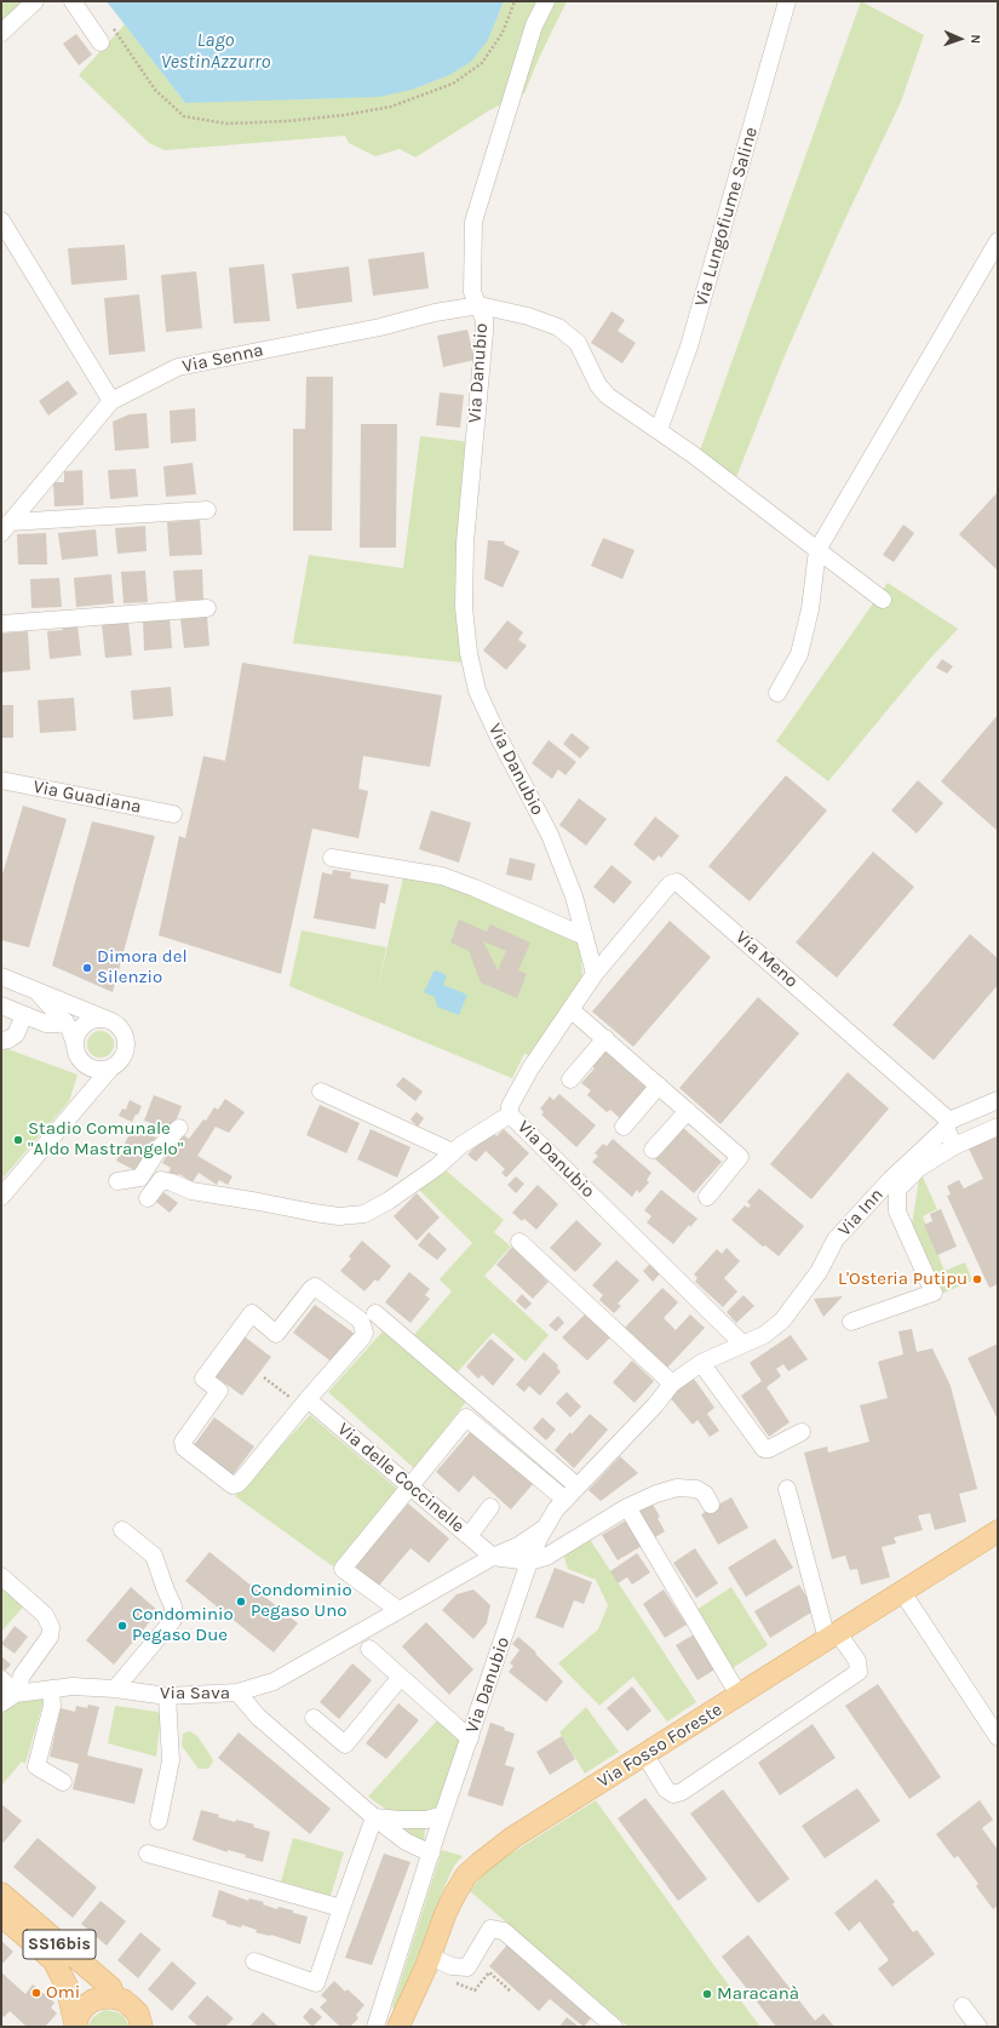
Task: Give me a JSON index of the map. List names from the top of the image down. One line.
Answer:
{"streets":{"main road":["Via Fosso Foreste","SS16bis"],"street":["Via Lungofiume Saline","Via Senna","Via Danubio","Via Guadiana","Via Meno","Via Inn","Via delle Coccinelle","Via Sava"]},"crossings":[["Via Senna","Via Danubio"],["Via Danubio","Via Meno"],["Via Danubio","Via Inn"],["Via Danubio","Via Sava"],["Via Meno","Via Inn"]],"water":["Lago VestinAzzurro"],"places":["Dimora del Silenzio","Stadio Comunale \"Aldo Mastrangelo\"","L'Osteria Putipu","Condominio Pegaso Uno","Condominio Pegaso Due","Omi","Maracanà"],"north":"right"}
